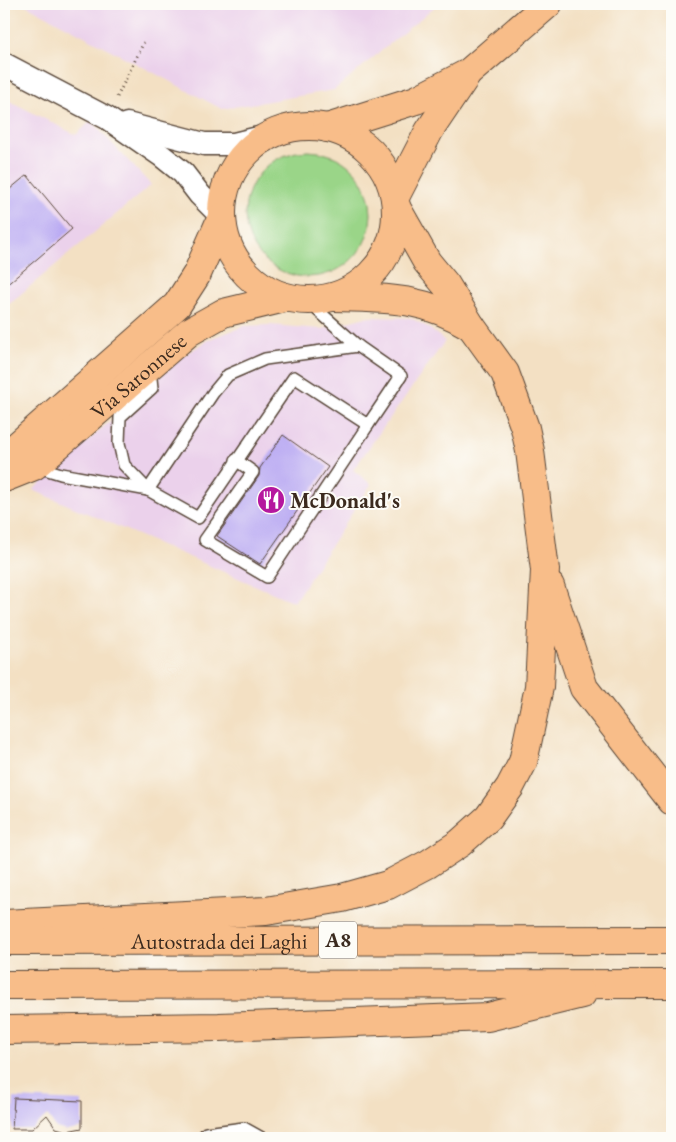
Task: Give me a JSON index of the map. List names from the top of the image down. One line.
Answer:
{"streets":{"main road":["Via Saronnese","A8","Autostrada dei Laghi"]},"places":{"restaurant":["McDonald's"]}}
